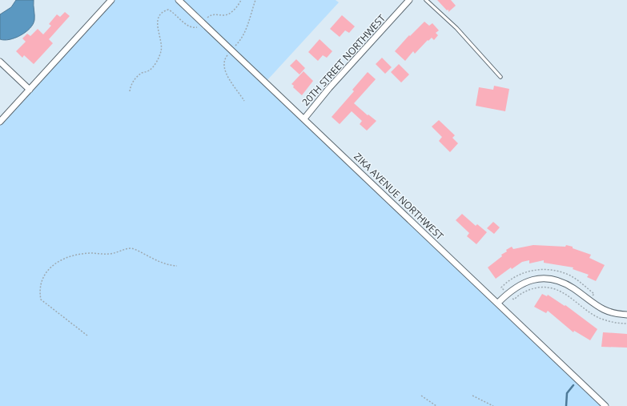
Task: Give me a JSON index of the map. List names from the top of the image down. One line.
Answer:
{"streets":{"street":["20TH STREET NORTHWEST","ZIKA AVENUE NORTHWEST"]},"crossings":[["20TH STREET NORTHWEST","ZIKA AVENUE NORTHWEST"]]}
